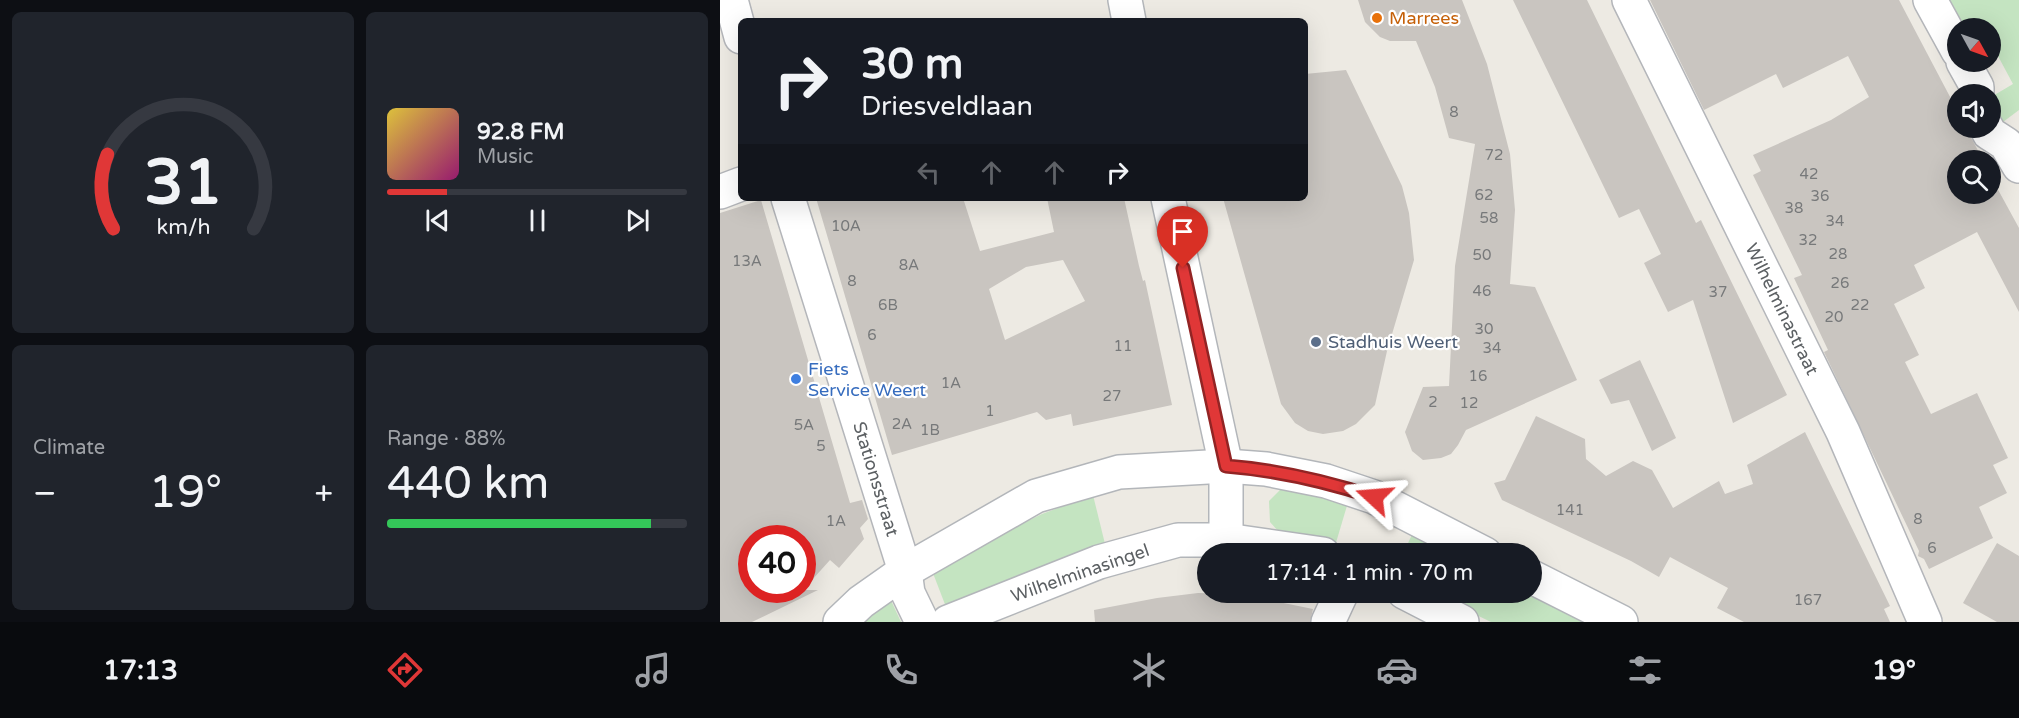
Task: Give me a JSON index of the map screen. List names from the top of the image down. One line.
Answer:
{"streets":{"street":["Wilhelminastraat","Stationsstraat","Wilhelminasingel"]},"places":["Marrees","Stadhuis Weert","Fiets Service Weert"],"house_numbers":["8","72","42","62","36","38","58","34","10A","32","28","50","13A","8A","8","26","46","37","6B","22","20","30","6","11","34","16","1A","27","2","12","1","2A","5A","1B","5","141","8","1A","6","167"],"north":"bottom right","page":{"turn":["30 m","Driesveldlaan"],"song":["92.8 FM","Music"],"tile":["Climate",["Range · 88%","440 km"]],"heat":["−","19°","+"],"limit":"40","trip":"17:14 · 1 min · 70 m","tabs":["17:13","19°"],"gauge":["31","km/h"]}}
